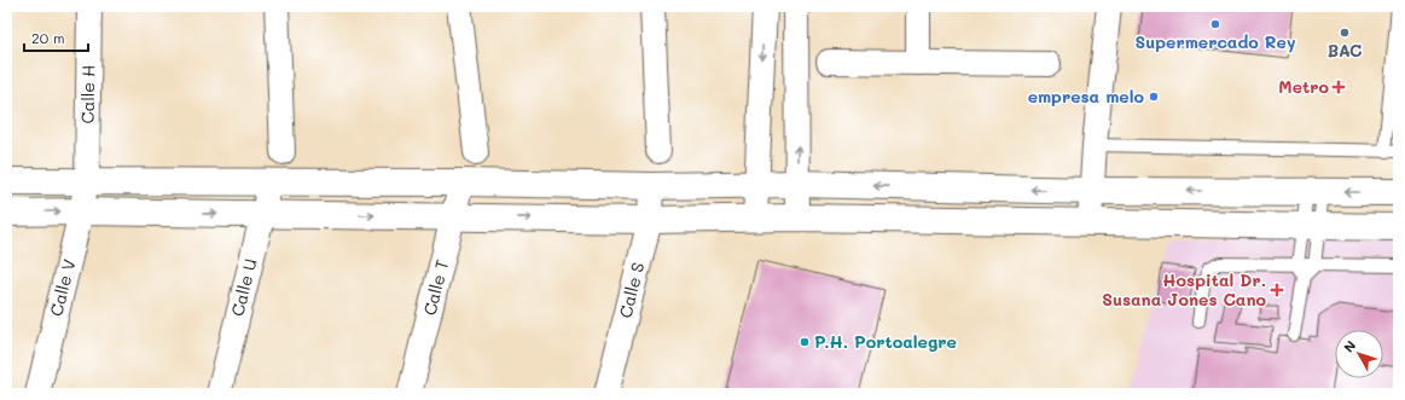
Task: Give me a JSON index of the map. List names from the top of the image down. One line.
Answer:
{"streets":{"street":["Calle H","Calle V","Calle U","Calle T","Calle S"]},"crossings":[["Calle H","Calle V"]],"places":{"other":["Supermercado Rey","BAC","empresa melo","P.H. Portoalegre"],"health":["Metro","Hospital Dr. Susana Jones Cano"]},"scale_bar":"20 m","north":"top left"}
